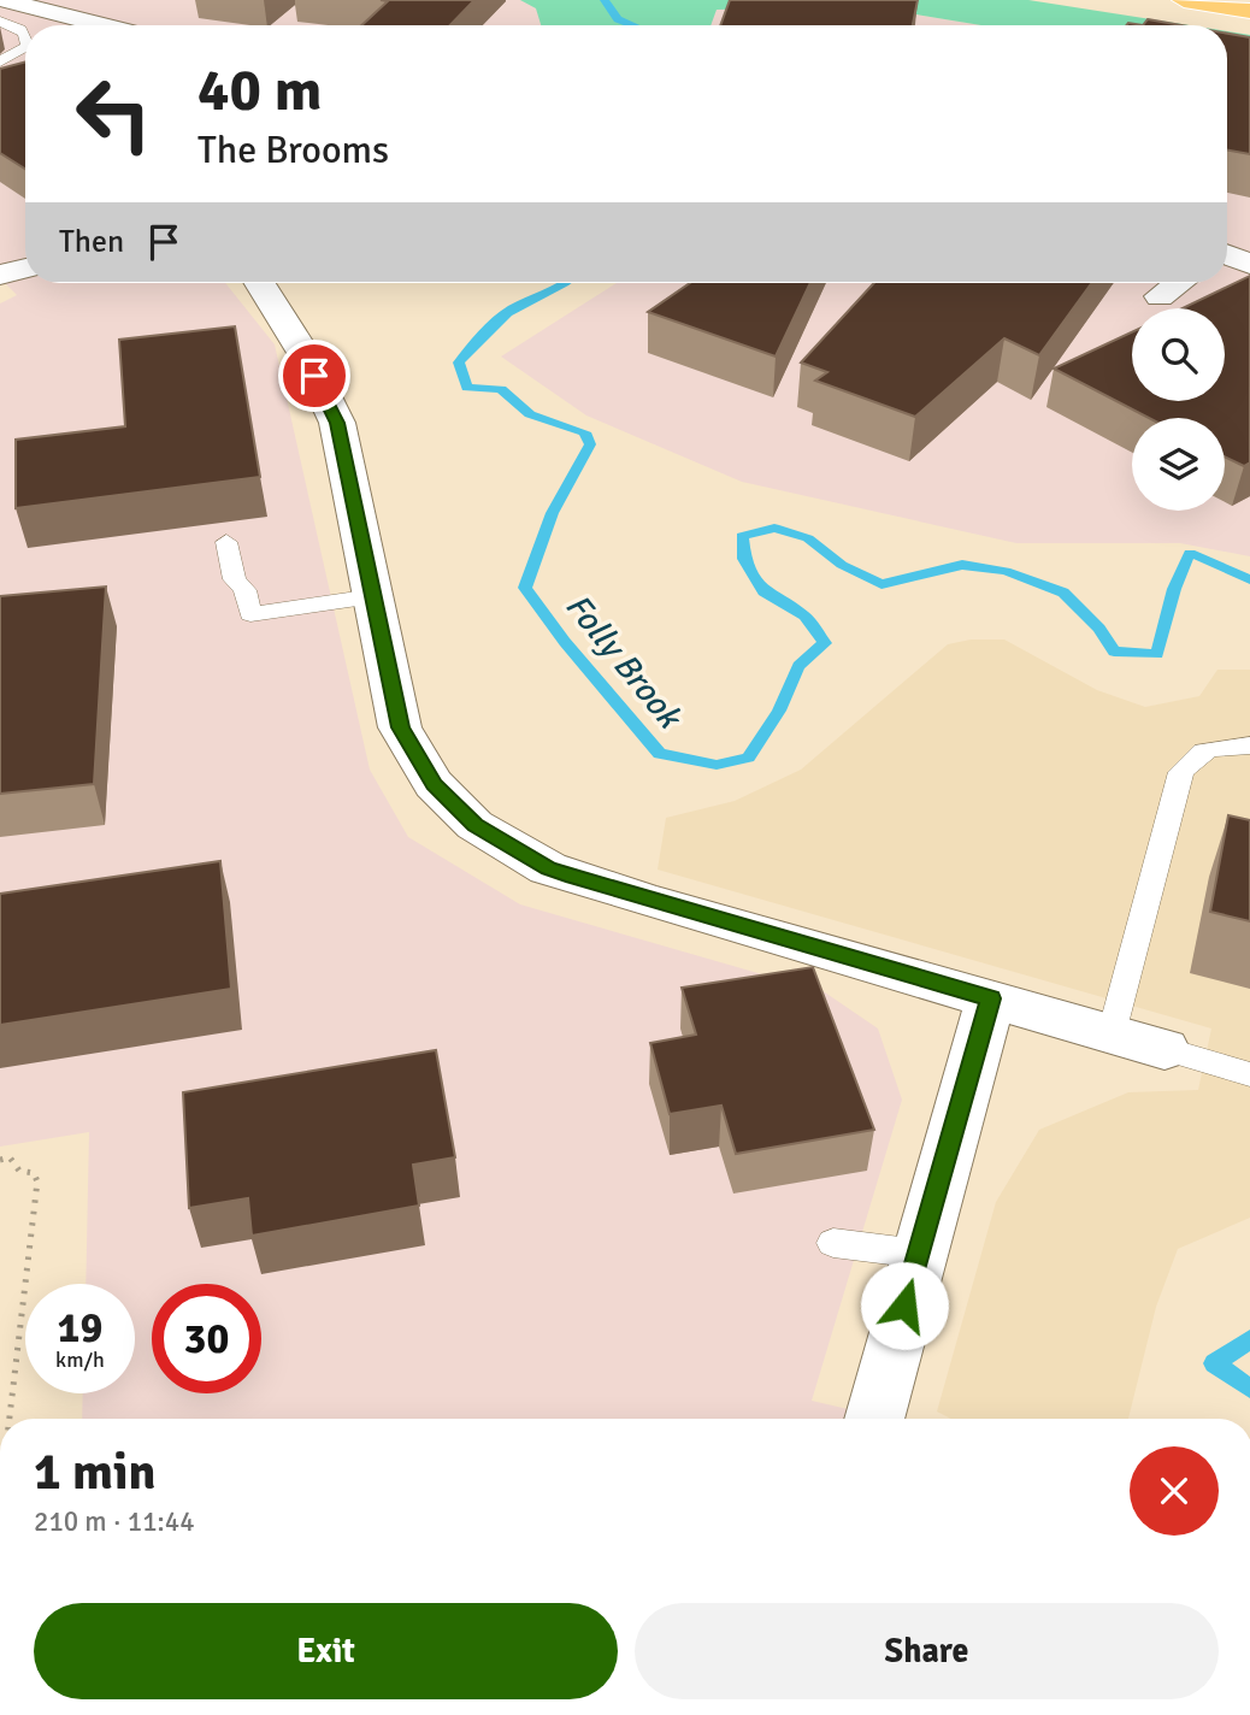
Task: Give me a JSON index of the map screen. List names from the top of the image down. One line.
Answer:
{"water":["Folly Brook"],"page":{"turn":["40 m","The Brooms"],"then":"Then","speed":"19 km/h","limit":"30","heading":["1 min","210 m · 11:44"],"buttons":["Exit","Share"]}}
